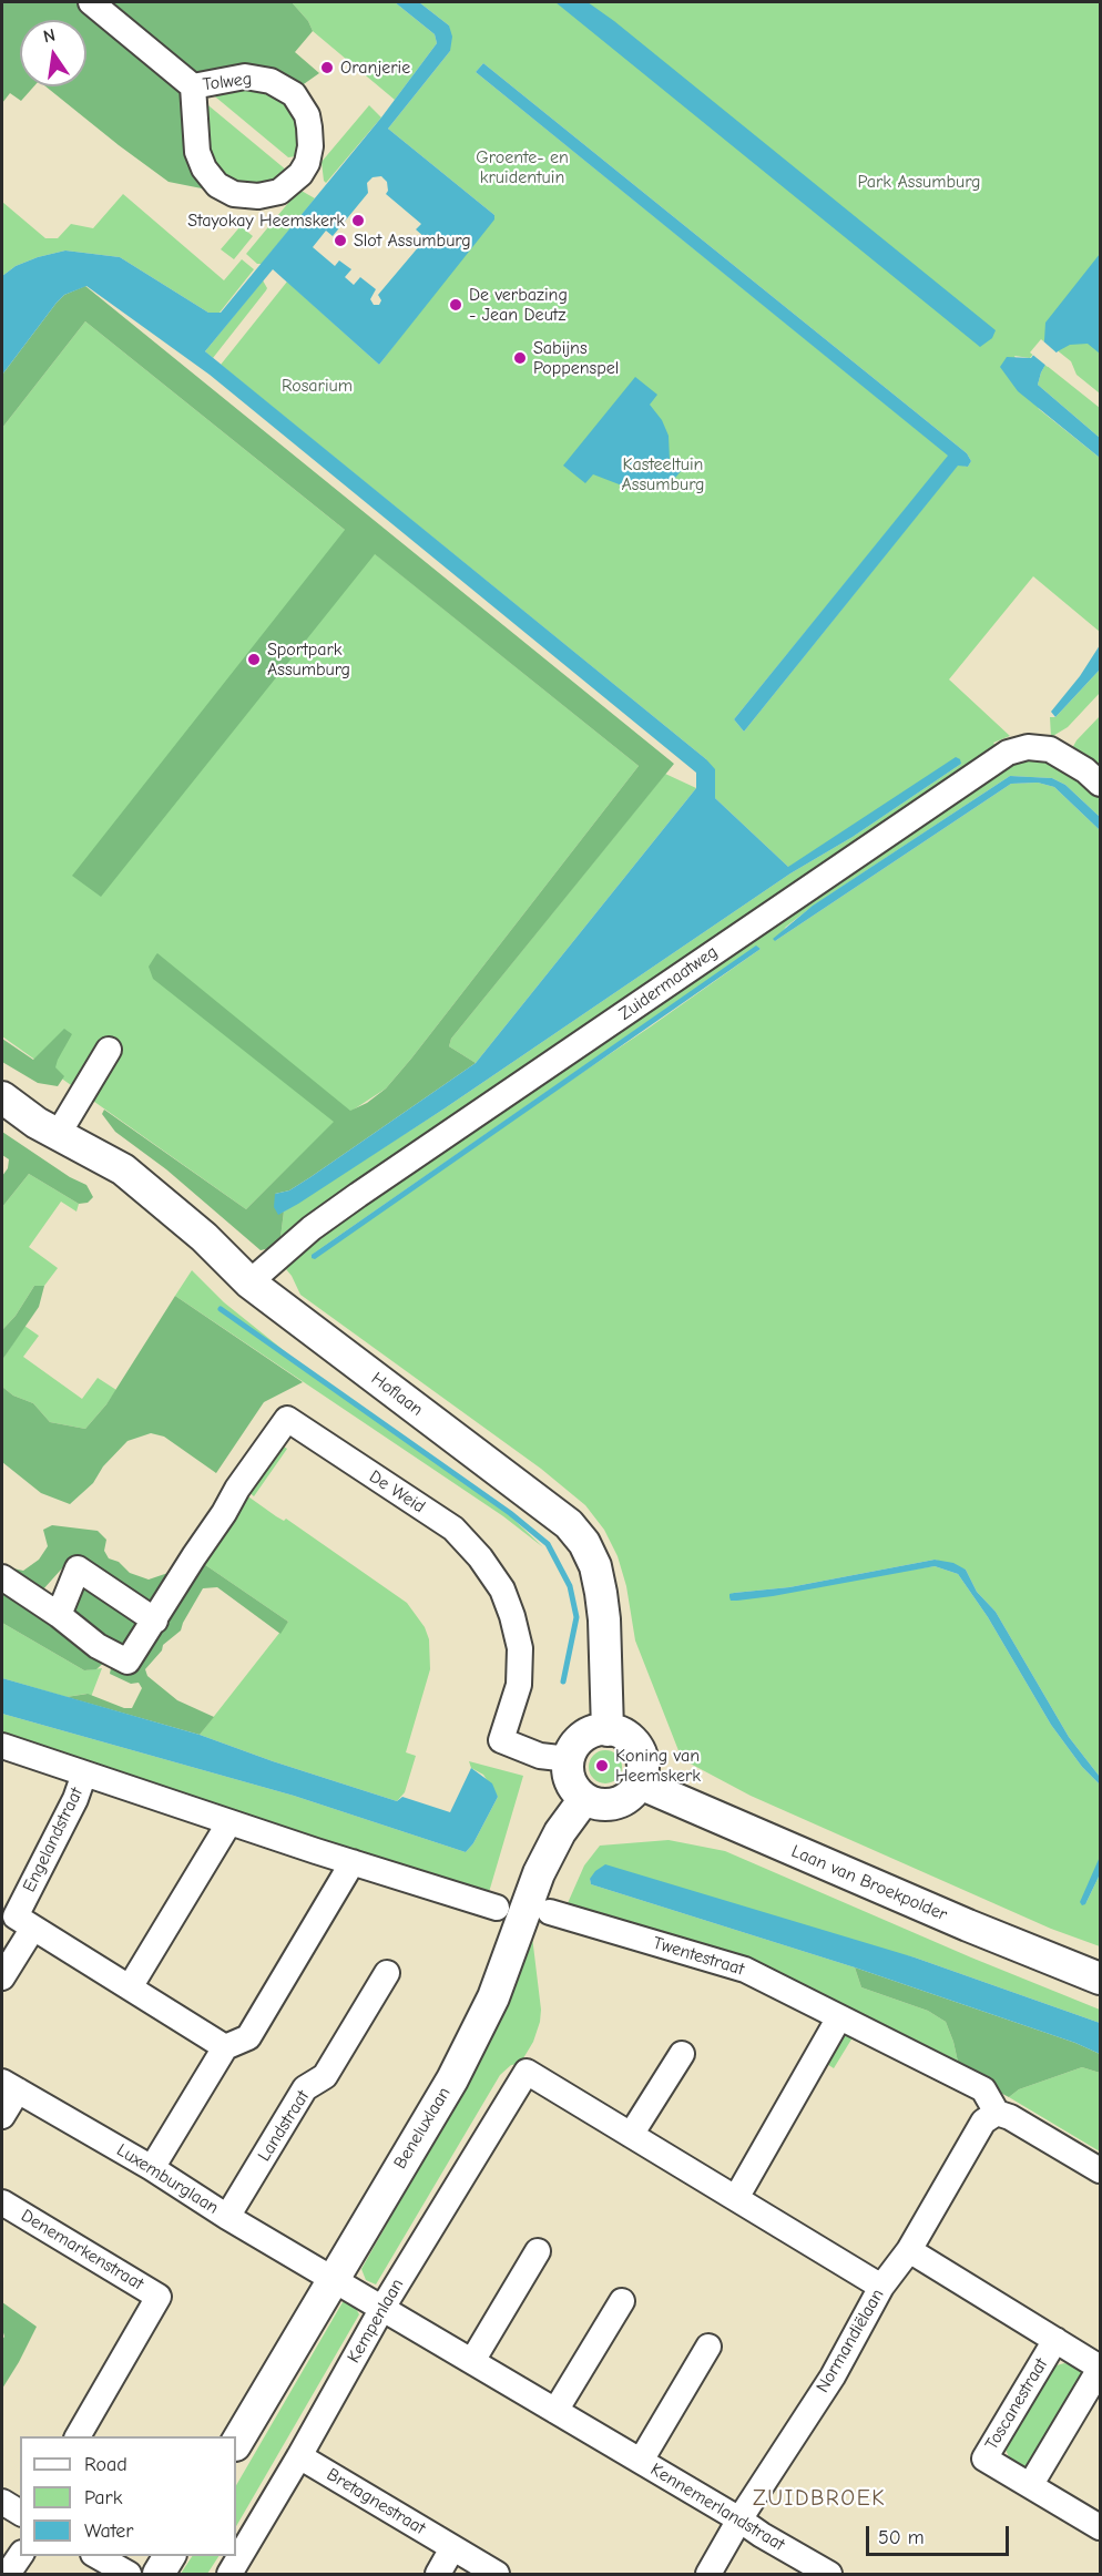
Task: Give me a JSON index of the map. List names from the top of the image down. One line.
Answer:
{"streets":{"main road":["Hoflaan","Laan van Broekpolder","Beneluxlaan"],"street":["Tolweg","Zuidermaatweg","De Weid","Engelandstraat","Twentestraat","Landstraat","Luxemburglaan","Denemarkenstraat","Kempenlaan","Normandiëlaan","Toscanestraat","Bretagnestraat","Kennemerlandstraat"]},"crossings":[["Zuidermaatweg","Hoflaan"],["Hoflaan","De Weid"],["Hoflaan","Laan van Broekpolder"],["Hoflaan","Beneluxlaan"],["De Weid","Laan van Broekpolder"],["De Weid","Beneluxlaan"],["Laan van Broekpolder","Beneluxlaan"],["Twentestraat","Normandiëlaan"],["Landstraat","Luxemburglaan"],["Beneluxlaan","Luxemburglaan"],["Beneluxlaan","Kennemerlandstraat"],["Luxemburglaan","Kennemerlandstraat"],["Kempenlaan","Bretagnestraat"],["Kempenlaan","Kennemerlandstraat"],["Normandiëlaan","Toscanestraat"],["Normandiëlaan","Kennemerlandstraat"]],"districts":["ZUIDBROEK"],"parks":["Groente- en kruidentuin","Park Assumburg","Rosarium","Kasteeltuin Assumburg"],"places":["Oranjerie","Stayokay Heemskerk","Slot Assumburg","De verbazing - Jean Deutz","Sabijns Poppenspel","Sportpark Assumburg","Koning van Heemskerk"],"legend":["Road","Park","Water"],"scale_bar":"50 m","north":"top"}
